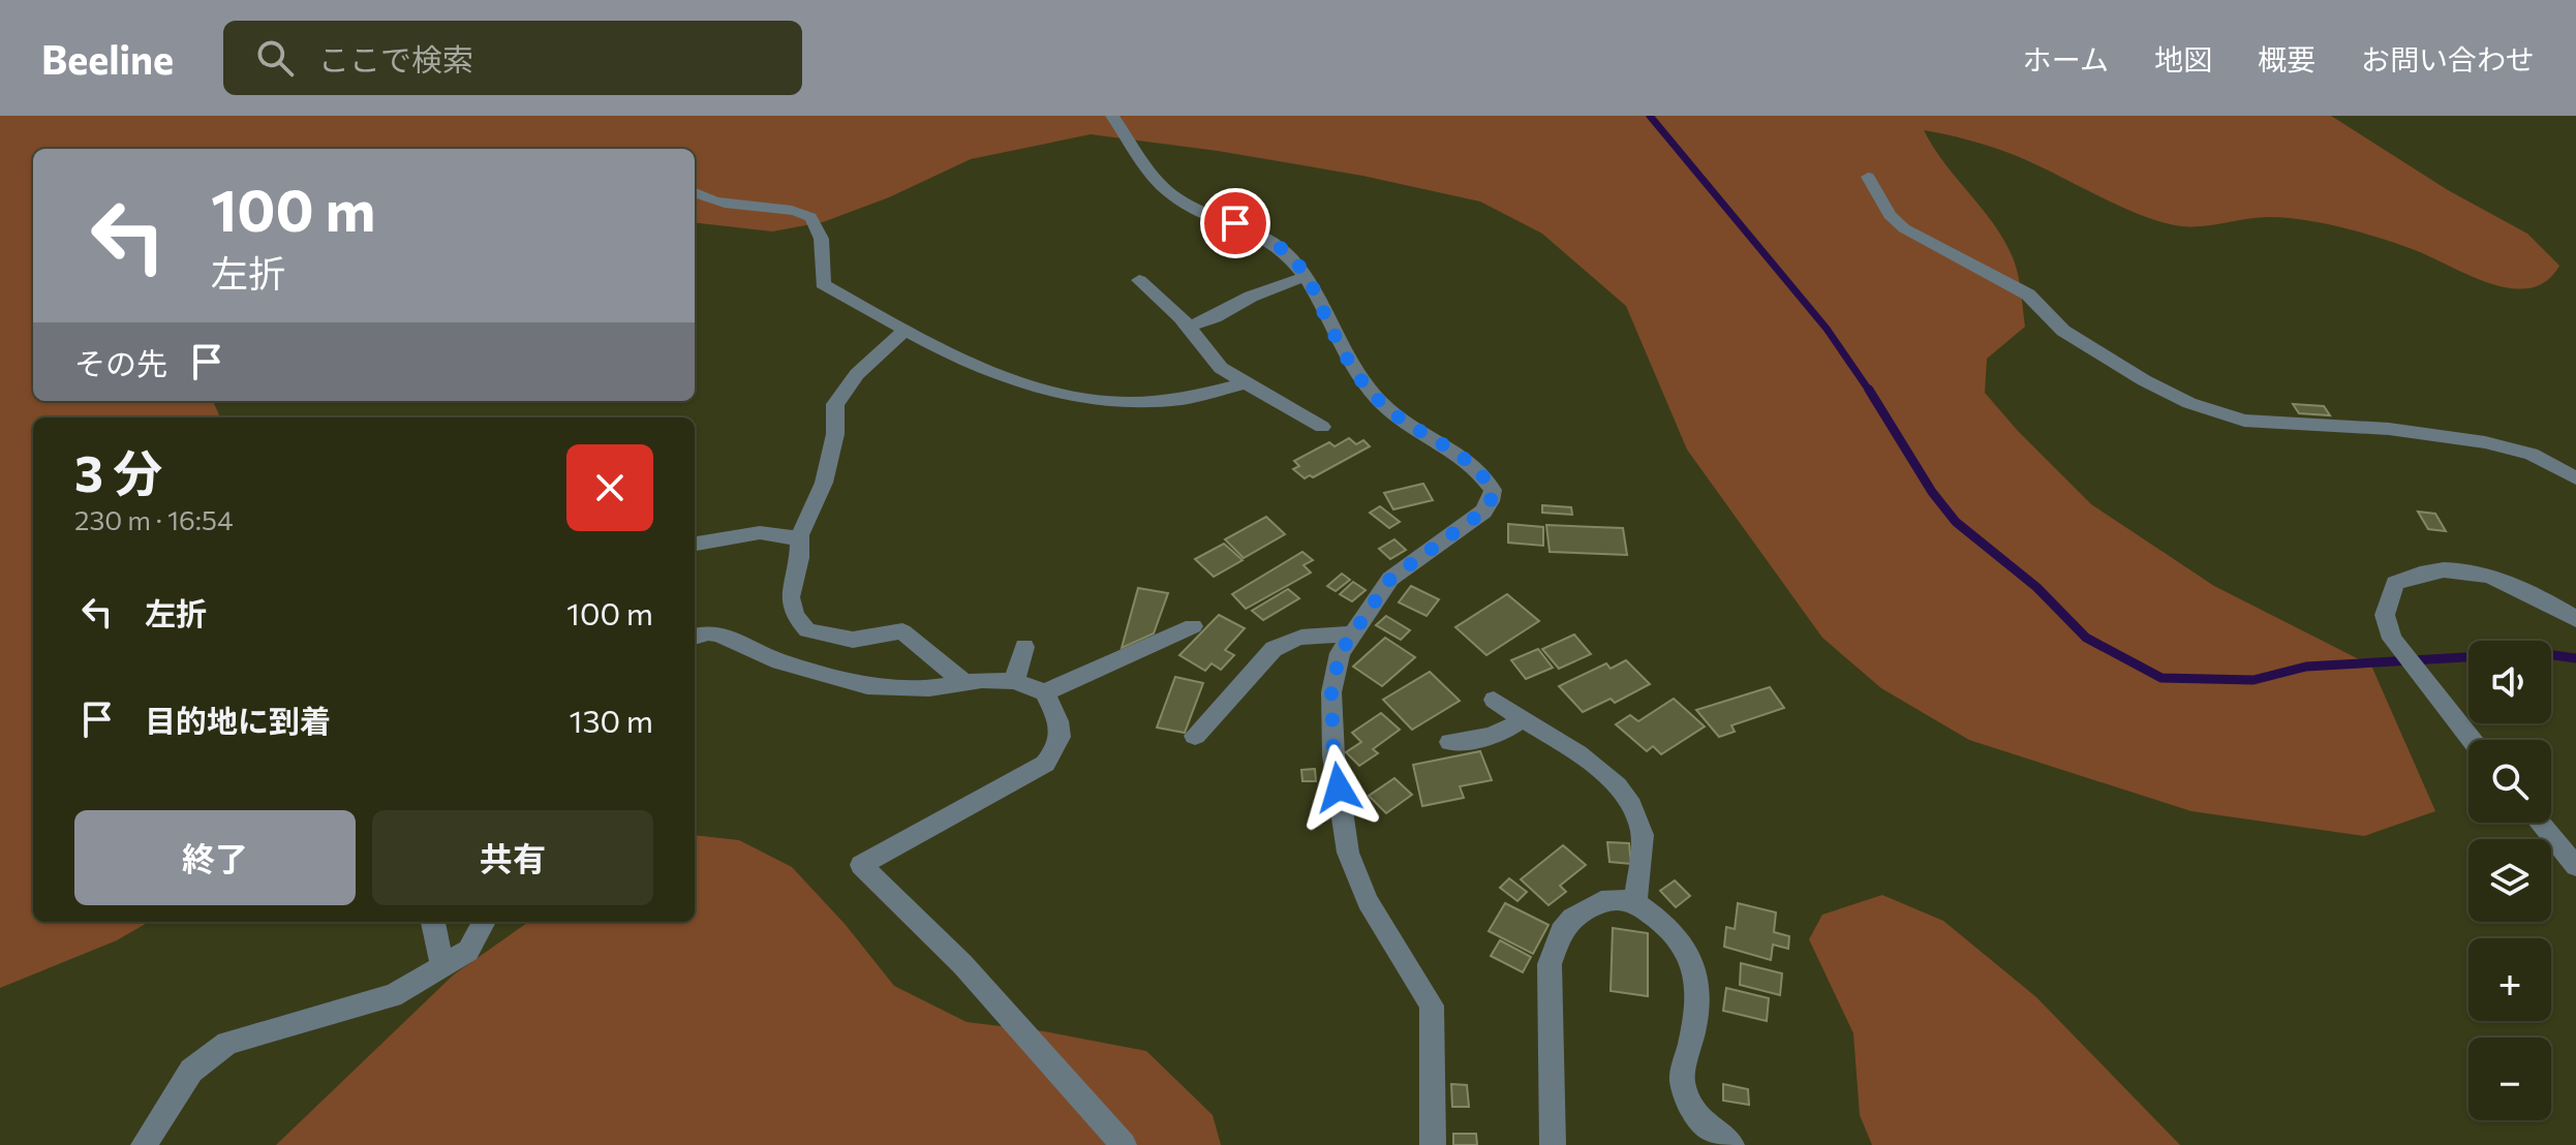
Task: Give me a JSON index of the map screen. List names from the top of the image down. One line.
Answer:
{"page":{"header":"Beeline","search":"ここで検索","nav":["ホーム","地図","概要","お問い合わせ"],"turn":["100 m","左折"],"then":"その先","heading":["3 分","230 m · 16:54"],"list":[{"name":"左折","value":"100 m"},{"name":"目的地に到着","value":"130 m"}],"map_buttons":["+","−"],"buttons":["終了","共有"]}}
